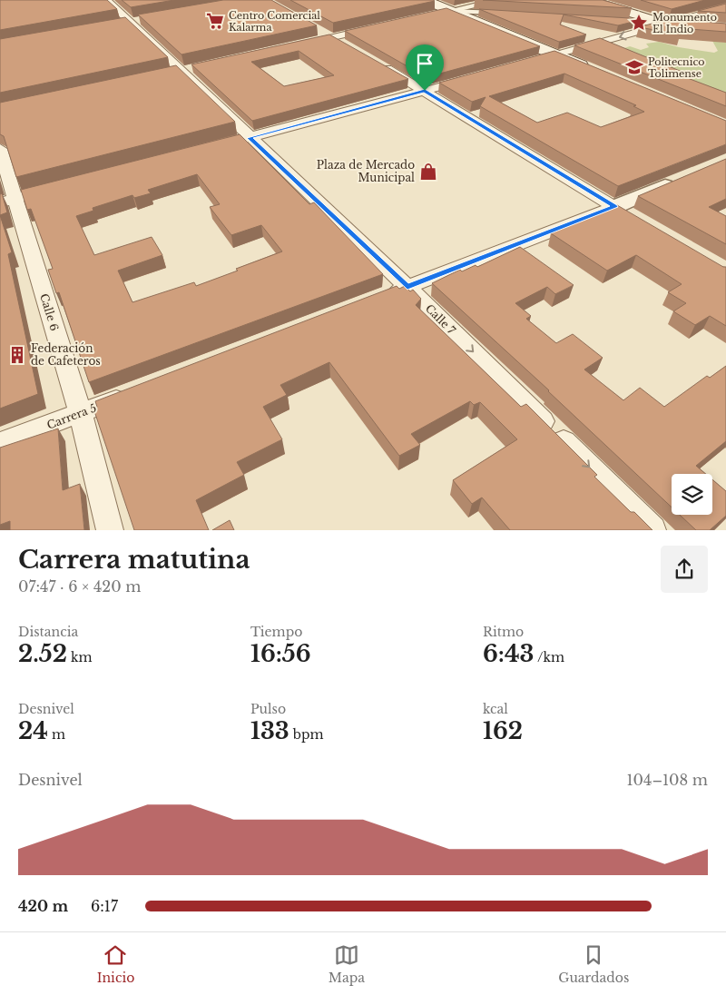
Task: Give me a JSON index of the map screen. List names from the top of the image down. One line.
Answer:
{"streets":{"street":["Calle 6","Calle 7","Carrera 5"]},"crossings":[["Calle 6","Carrera 5"]],"one_way":["Calle 7"],"places":{"supermarket":["Centro Comercial Kalarma"],"place":["Monumento El Indio"],"school or university":["Politecnico Tolimense"],"shop":["Plaza de Mercado Municipal"],"building":["Federación de Cafeteros"]},"page":{"heading":["Carrera matutina","07:47 · 6 × 420 m"],"stats":[["Distancia","2.52 km"],["Tiempo","16:56"],["Ritmo","6:43 /km"],["Desnivel","24 m"],["Pulso","133 bpm"],["kcal","162"]],"chart":["Desnivel","104–108 m"],"list":[{"name":"420 m","note":"6:17"}],"tabs":["Inicio","Mapa","Guardados"]}}
